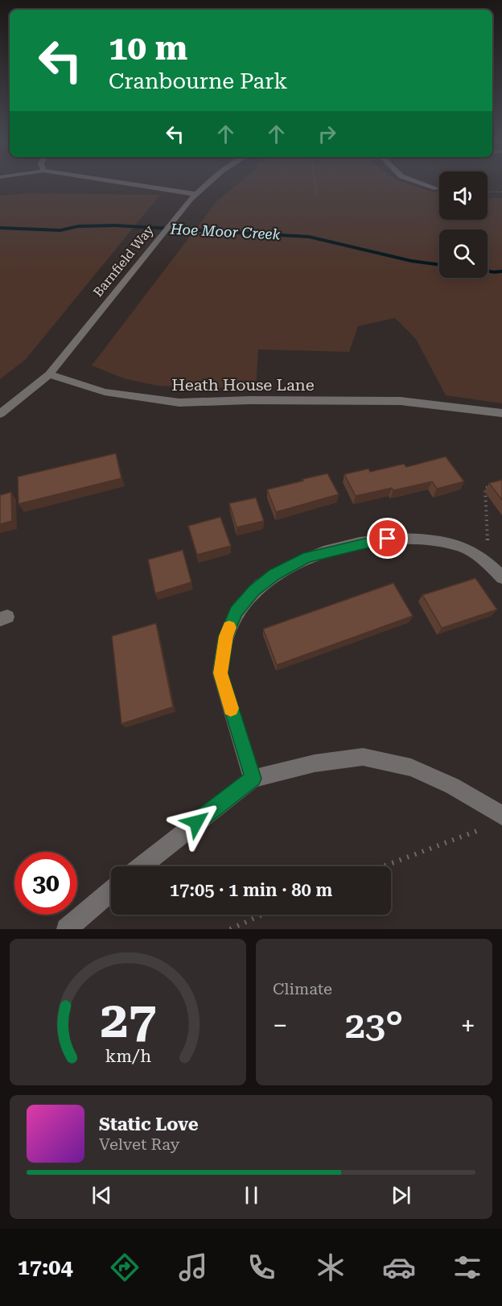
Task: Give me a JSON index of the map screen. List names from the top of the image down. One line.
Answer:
{"streets":{"street":["Barnfield Way","Heath House Lane"]},"crossings":[["Barnfield Way","Heath House Lane"]],"water":["Hoe Moor Creek"],"page":{"turn":["10 m","Cranbourne Park"],"limit":"30","trip":"17:05 · 1 min · 80 m","tile":"Climate","heat":["−","23°","+"],"song":["Static Love","Velvet Ray"],"tabs":"17:04","gauge":["27","km/h"]}}
